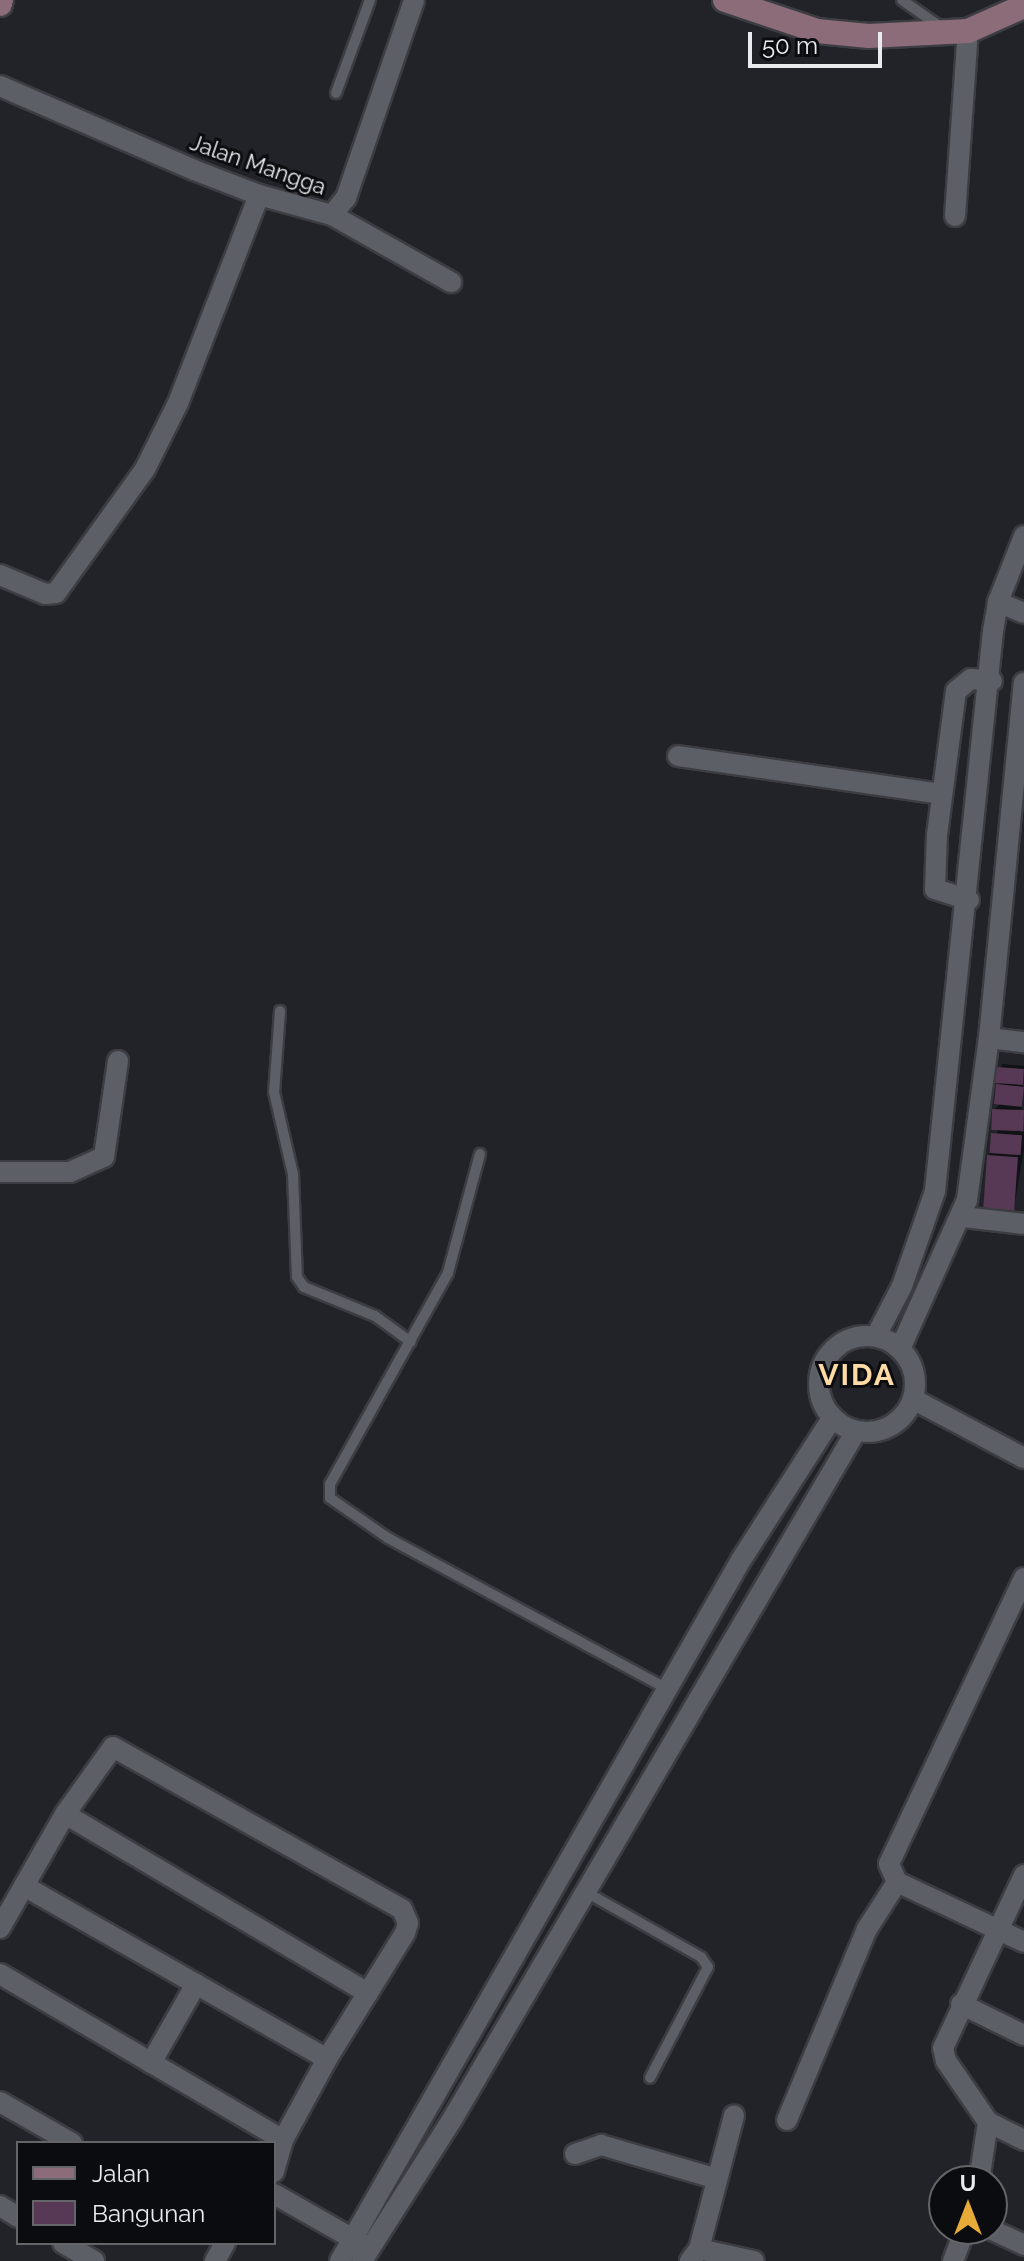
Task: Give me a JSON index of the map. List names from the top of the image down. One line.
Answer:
{"streets":{"street":["Jalan Mangga"]},"districts":["VIDA"],"legend":["Jalan","Bangunan"],"scale_bar":"50 m","north":"top"}
